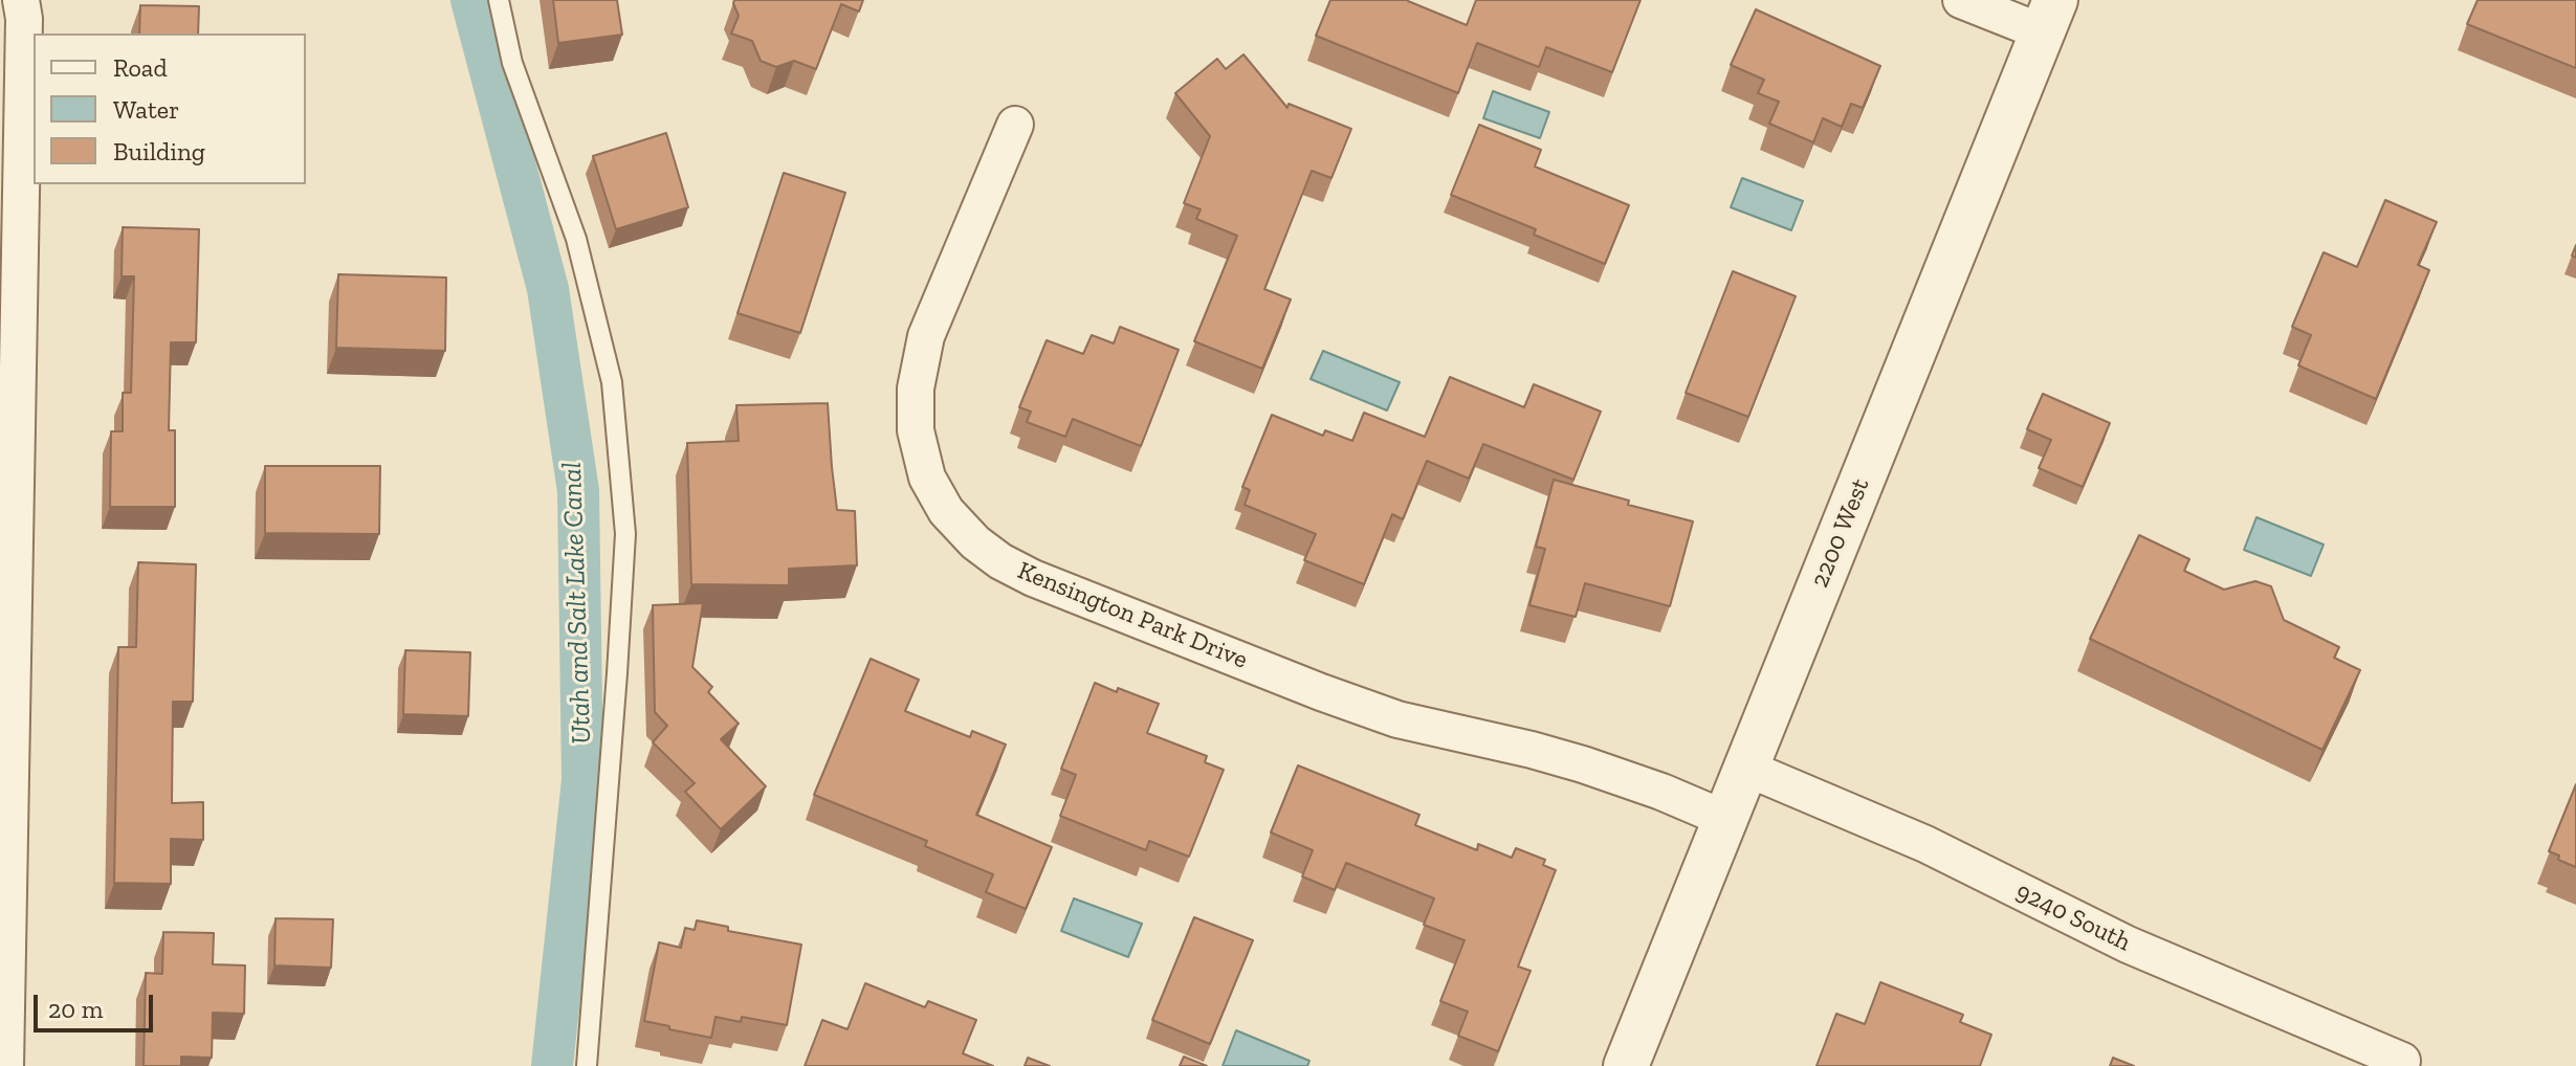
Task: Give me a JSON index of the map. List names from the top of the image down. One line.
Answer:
{"streets":{"street":["2200 West","Kensington Park Drive","9240 South"]},"crossings":[["2200 West","Kensington Park Drive"],["2200 West","9240 South"]],"water":["Utah and Salt Lake Canal"],"legend":["Road","Water","Building"],"scale_bar":"20 m"}
